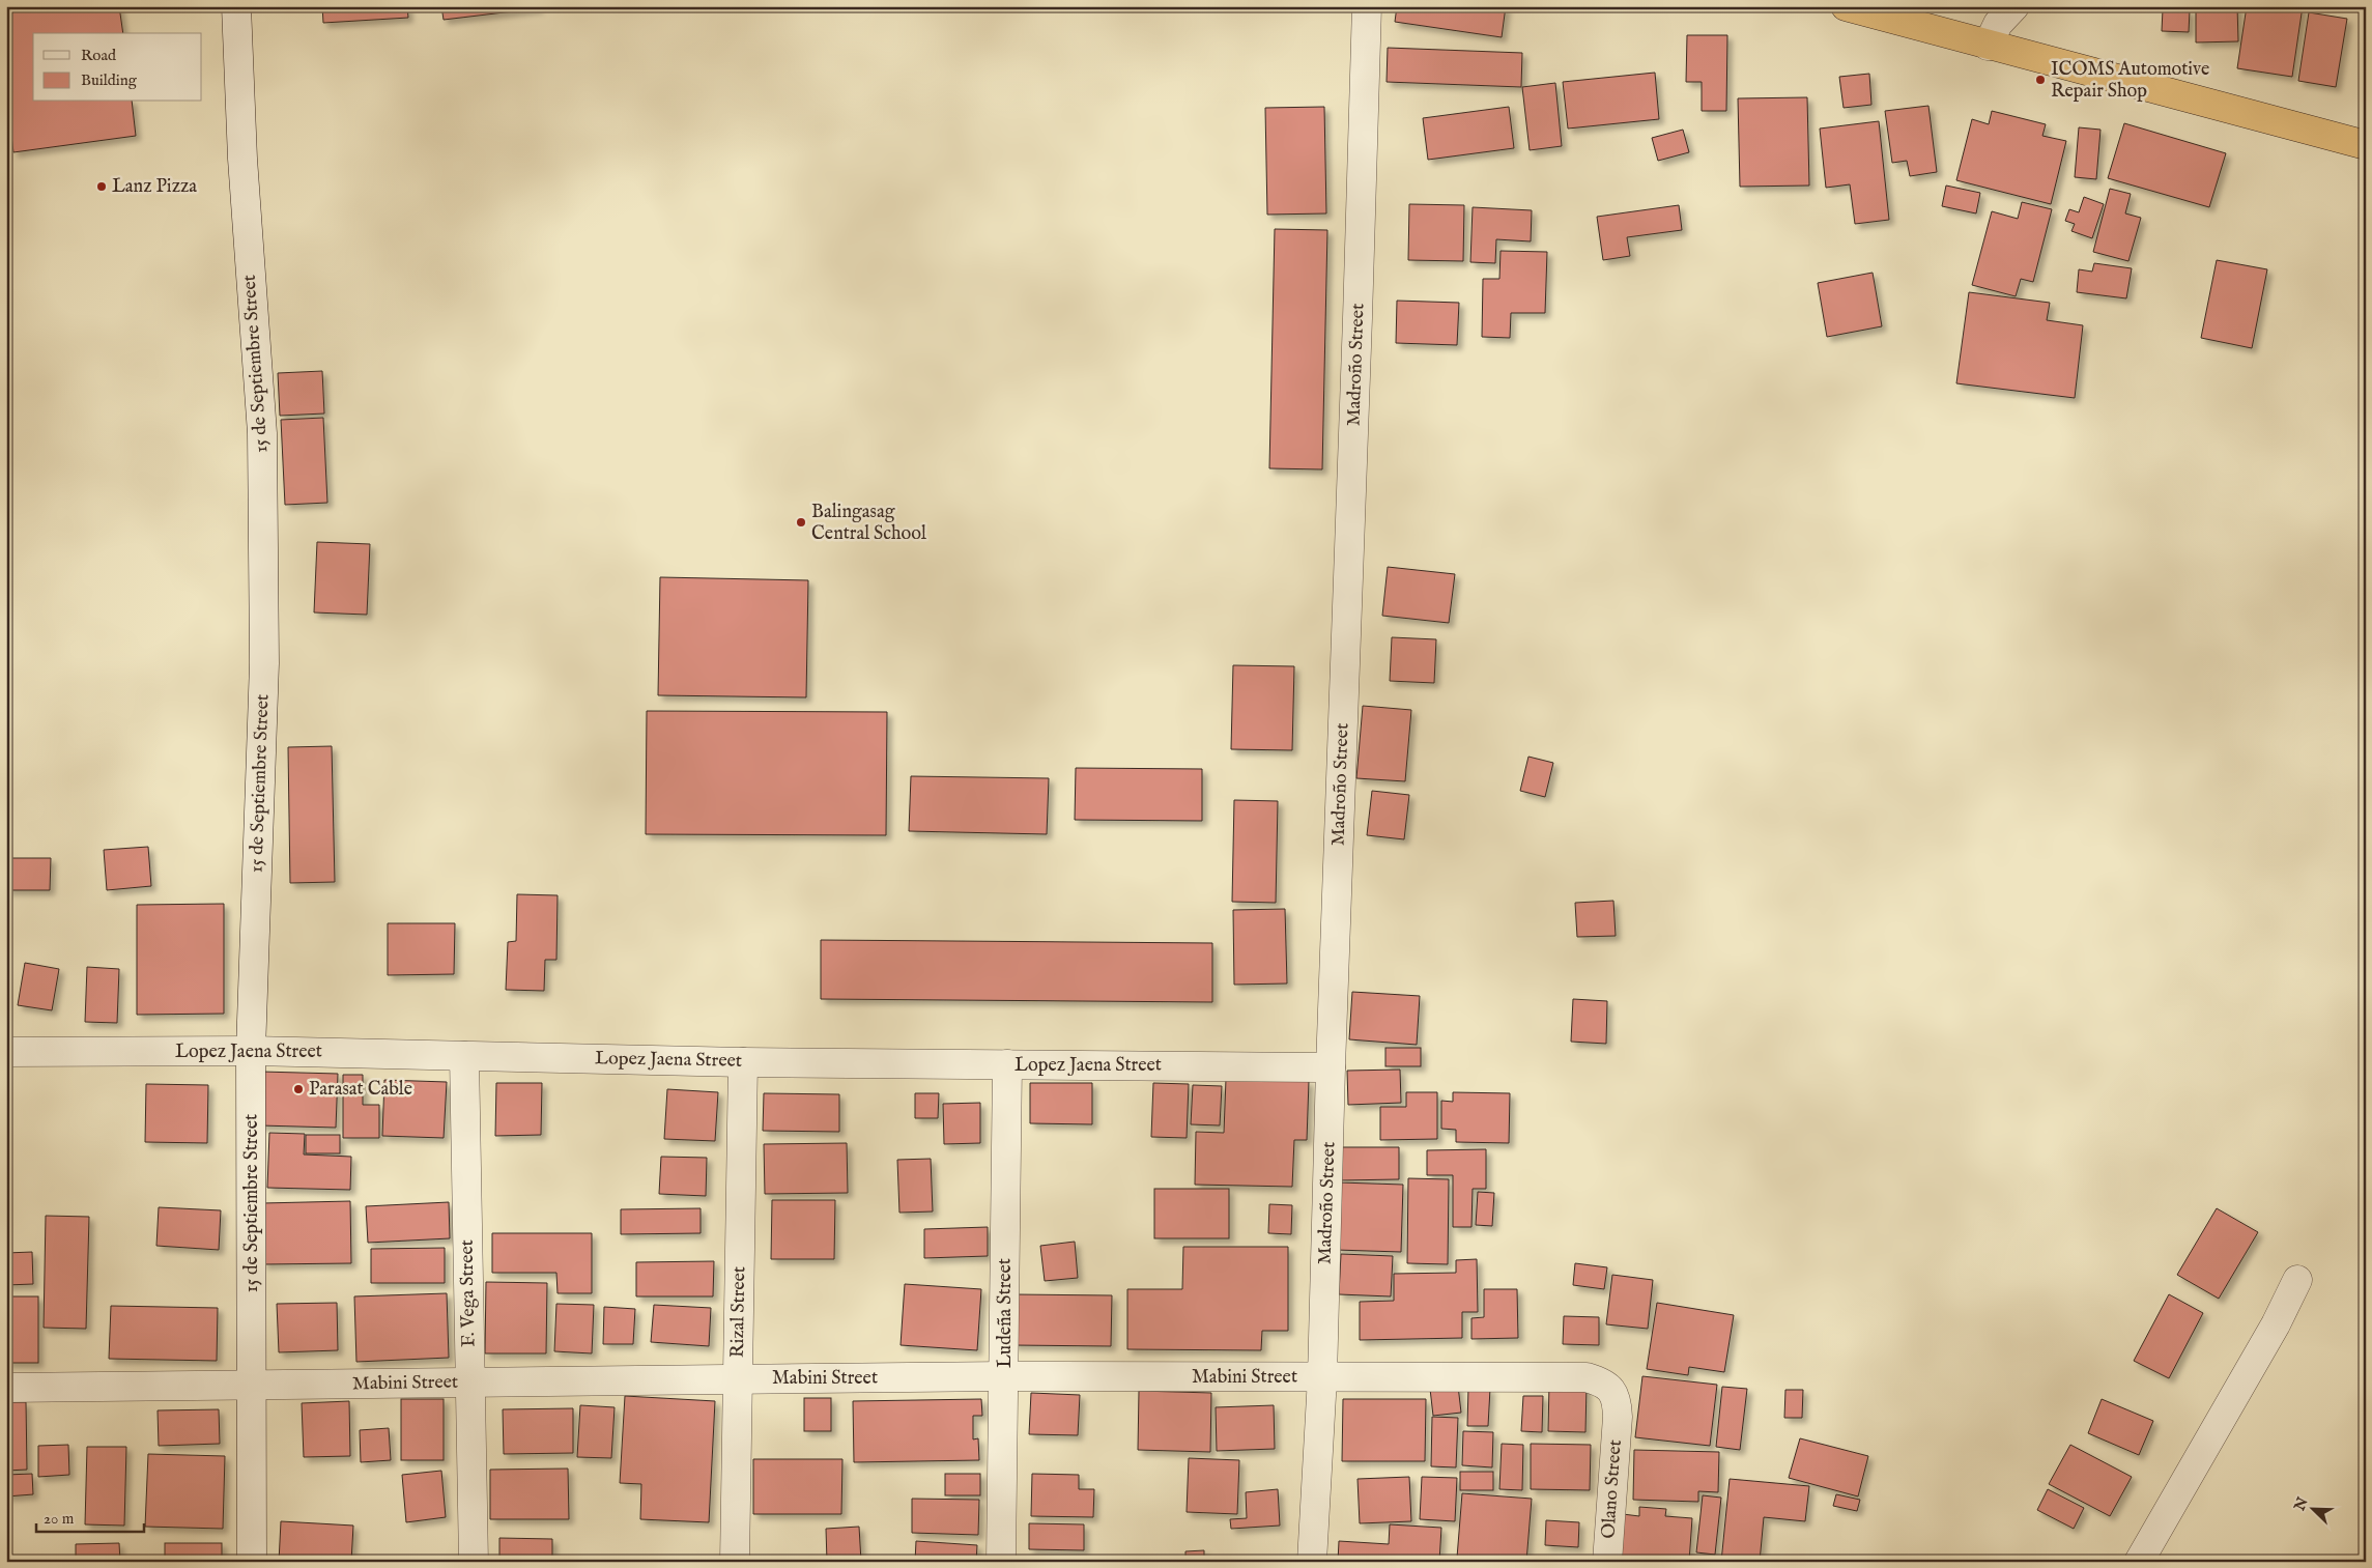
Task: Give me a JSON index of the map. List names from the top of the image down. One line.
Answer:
{"streets":{"street":["15 de Septiembre Street","Madroño Street","Lopez Jaena Street","F. Vega Street","Rizal Street","Ludeña Street","Mabini Street","Olano Street"]},"crossings":[["15 de Septiembre Street","Lopez Jaena Street"],["15 de Septiembre Street","Mabini Street"],["Madroño Street","Lopez Jaena Street"],["Madroño Street","Mabini Street"],["Lopez Jaena Street","F. Vega Street"],["Lopez Jaena Street","Rizal Street"],["Lopez Jaena Street","Ludeña Street"],["F. Vega Street","Mabini Street"],["Rizal Street","Mabini Street"],["Ludeña Street","Mabini Street"],["Mabini Street","Olano Street"]],"places":["ICOMS Automotive Repair Shop","Lanz Pizza","Balingasag Central School","Parasat Cable"],"legend":["Road","Building"],"scale_bar":"20 m","north":"top left"}
